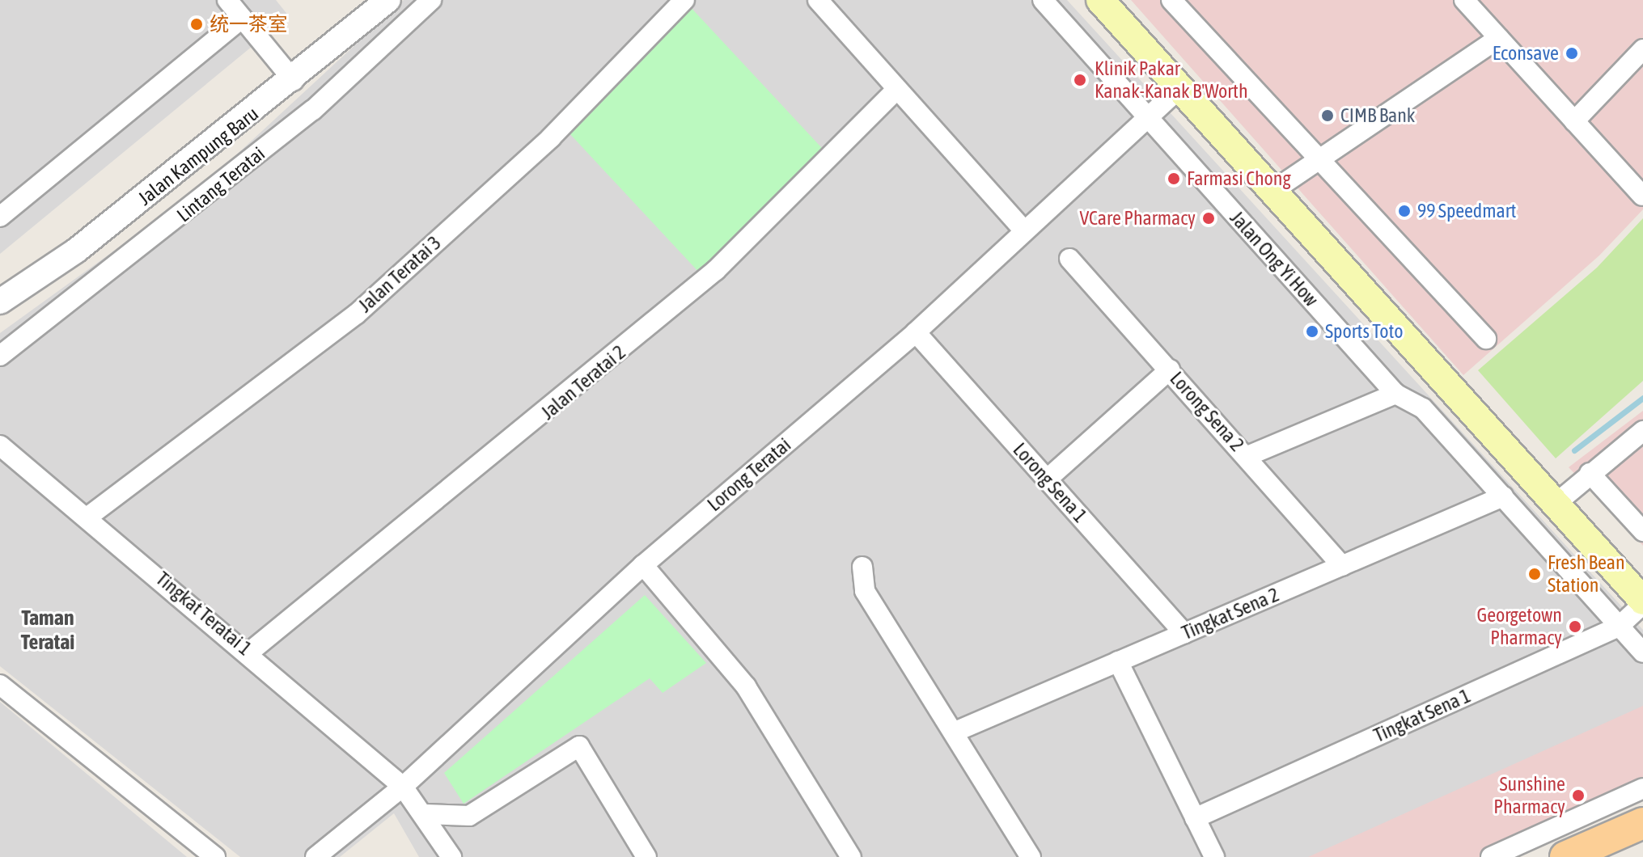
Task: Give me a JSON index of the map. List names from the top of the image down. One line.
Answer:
{"streets":{"street":["Jalan Kampung Baru","Lintang Teratai","Jalan Ong Yi How","Jalan Teratai 3","Jalan Teratai 2","Lorong Sena 2","Lorong Teratai","Lorong Sena 1","Tingkat Teratai 1","Tingkat Sena 2","Tingkat Sena 1"]},"crossings":[["Jalan Ong Yi How","Lorong Teratai"],["Jalan Ong Yi How","Tingkat Sena 2"],["Jalan Ong Yi How","Tingkat Sena 1"],["Jalan Teratai 3","Tingkat Teratai 1"],["Jalan Teratai 2","Tingkat Teratai 1"],["Lorong Sena 2","Tingkat Sena 2"],["Lorong Teratai","Lorong Sena 1"],["Lorong Teratai","Tingkat Teratai 1"],["Lorong Sena 1","Tingkat Sena 2"]],"districts":["Taman Teratai"],"places":["统一茶室","Econsave","Klinik Pakar Kanak-Kanak B'Worth","CIMB Bank","Farmasi Chong","99 Speedmart","VCare Pharmacy","Sports Toto","Fresh Bean Station","Georgetown Pharmacy","Sunshine Pharmacy"]}
